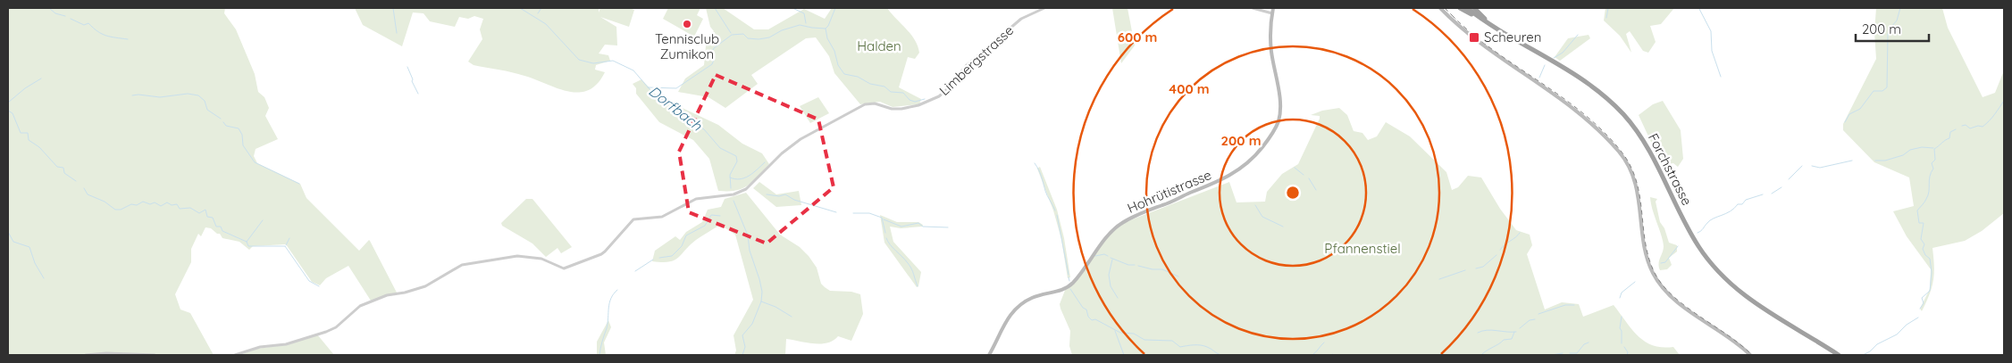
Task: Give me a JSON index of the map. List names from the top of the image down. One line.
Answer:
{"streets":{"highway":["Forchstrasse"],"main road":["Hohrütistrasse"],"street":["Limbergstrasse"]},"water":["Dorfbach"],"parks":["Halden","Pfannenstiel"],"places":{"other":["Tennisclub Zumikon"],"transit":["Scheuren"]},"scale_bar":"200 m","rings":["600 m","400 m","200 m"]}
